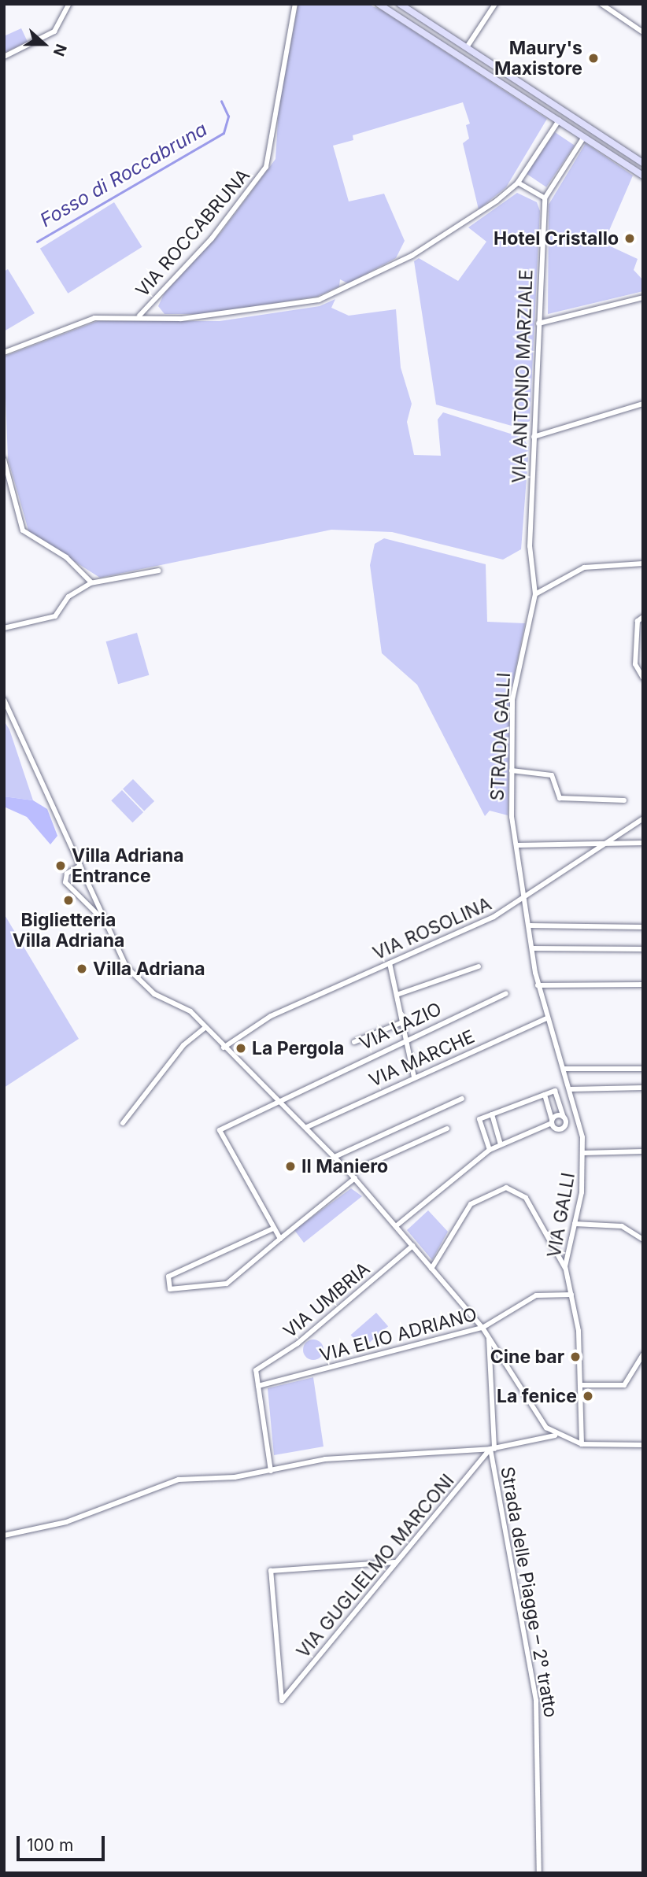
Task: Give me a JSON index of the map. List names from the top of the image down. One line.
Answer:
{"streets":{"street":["VIA ROCCABRUNA","VIA ANTONIO MARZIALE","STRADA GALLI","VIA ROSOLINA","VIA LAZIO","VIA MARCHE","VIA GALLI","VIA UMBRIA","VIA ELIO ADRIANO","VIA GUGLIELMO MARCONI","Strada delle Piagge – 2º tratto"]},"crossings":[["VIA ANTONIO MARZIALE","STRADA GALLI"],["STRADA GALLI","VIA ROSOLINA"],["STRADA GALLI","VIA GALLI"],["VIA ROSOLINA","VIA GALLI"],["VIA MARCHE","VIA GALLI"],["VIA GALLI","VIA ELIO ADRIANO"],["VIA UMBRIA","VIA ELIO ADRIANO"],["VIA ELIO ADRIANO","VIA GUGLIELMO MARCONI"],["VIA ELIO ADRIANO","Strada delle Piagge – 2º tratto"],["VIA GUGLIELMO MARCONI","Strada delle Piagge – 2º tratto"]],"water":["Fosso di Roccabruna"],"places":["Maury's Maxistore","Hotel Cristallo","Villa Adriana Entrance","Biglietteria Villa Adriana","Villa Adriana","La Pergola","Il Maniero","Cine bar","La fenice"],"scale_bar":"100 m","north":"right"}
